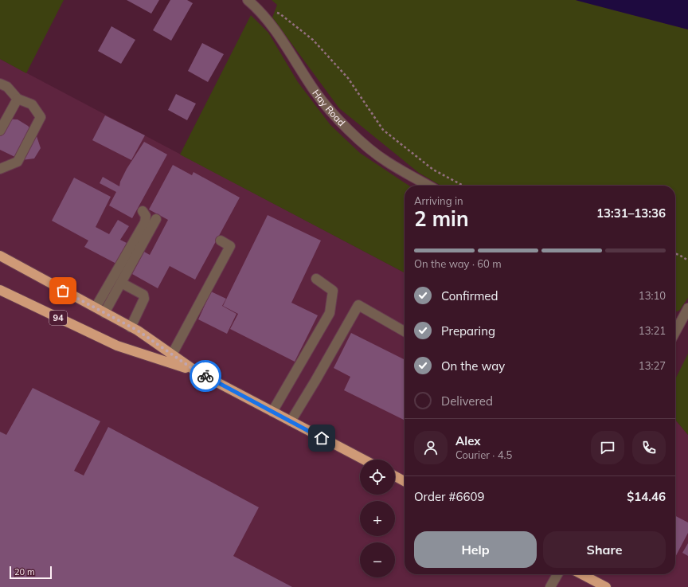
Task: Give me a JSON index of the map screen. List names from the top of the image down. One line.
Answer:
{"streets":{"highway":["94"],"street":["Hay Road"]},"scale_bar":"20 m","page":{"heading":["2 min","Arriving in","13:31–13:36"],"panel":["Alex","Courier · 4.5","Order #6609","$14.46"],"bar":"On the way · 60 m","list":[["Confirmed","13:10"],["Preparing","13:21"],["On the way","13:27"],"Delivered"],"map_buttons":["+","−"],"buttons":["Help","Share"],"scale":"20 m"}}
